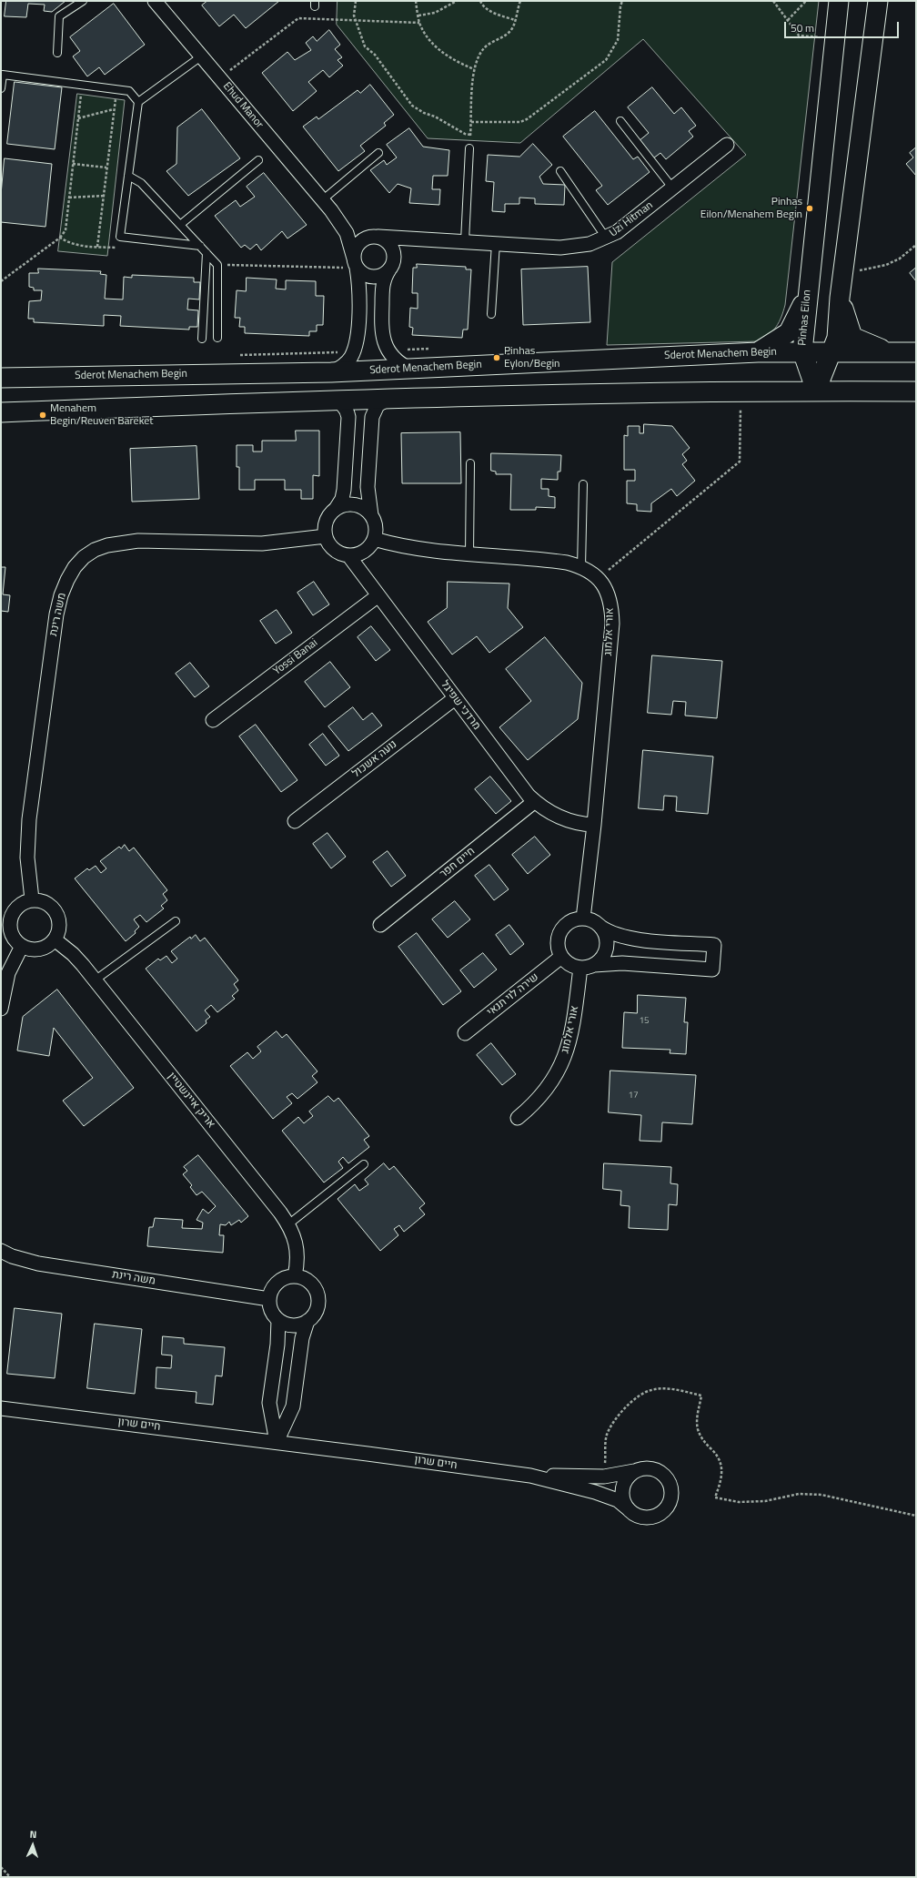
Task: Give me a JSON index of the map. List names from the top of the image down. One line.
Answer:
{"streets":{"street":["Ehud Manor","Uzi Hitman","Pinhas Eilon","Sderot Menachem Begin","משה רינת","אורי אלמוג","Yossi Banai","מרדכי שפיגל","נועה אשכול","חיים חפר","שירה לוי תנאי","אריק איינשטיין","חיים שרון"]},"crossings":[["Ehud Manor","Uzi Hitman"],["Ehud Manor","Sderot Menachem Begin"],["Pinhas Eilon","Sderot Menachem Begin"],["משה רינת","אורי אלמוג"],["משה רינת","מרדכי שפיגל"],["משה רינת","אריק איינשטיין"],["אורי אלמוג","מרדכי שפיגל"],["אורי אלמוג","שירה לוי תנאי"],["Yossi Banai","מרדכי שפיגל"],["מרדכי שפיגל","נועה אשכול"],["מרדכי שפיגל","חיים חפר"]],"places":["Pinhas Eilon/Menahem Begin","Pinhas Eylon/Begin","Menahem Begin/Reuven Bareket"],"house_numbers":["15","17"],"scale_bar":"50 m","north":"top"}
